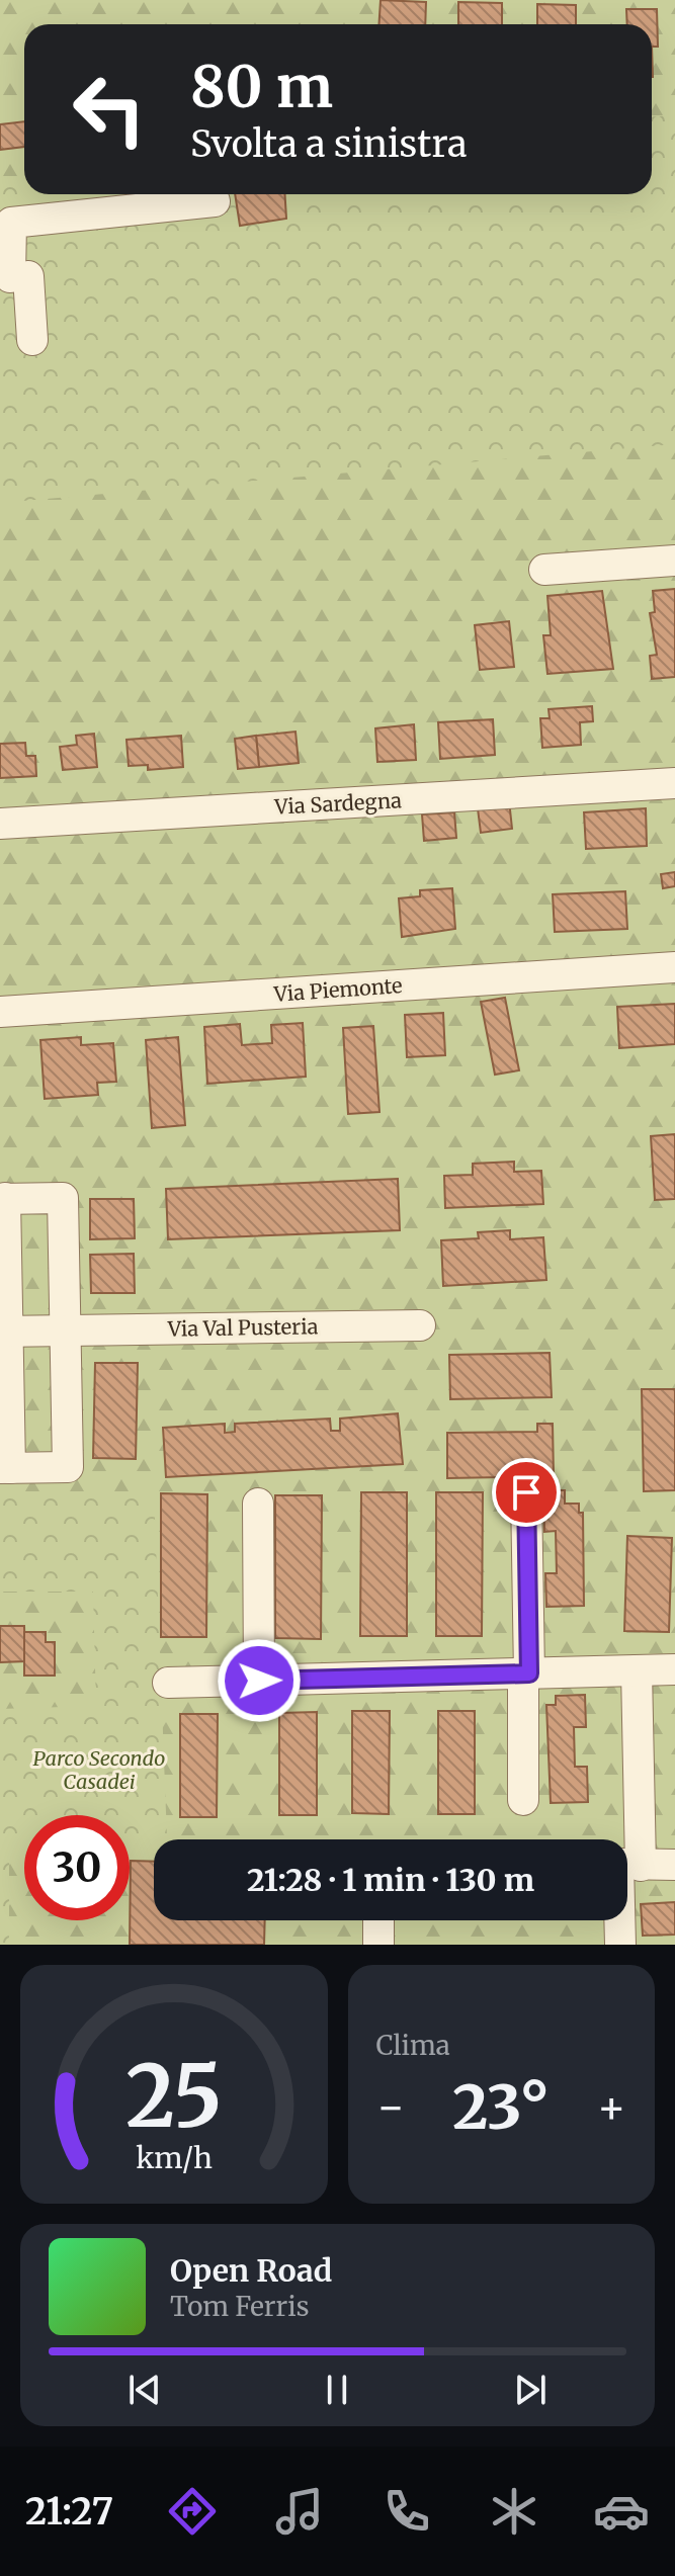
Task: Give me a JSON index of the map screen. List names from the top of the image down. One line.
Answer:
{"streets":{"street":["Via Sardegna","Via Piemonte","Via Val Pusteria"]},"parks":["Parco Secondo Casadei"],"page":{"turn":["80 m","Svolta a sinistra"],"limit":"30","trip":"21:28 · 1 min · 130 m","tile":"Clima","heat":["−","23°","+"],"song":["Open Road","Tom Ferris"],"tabs":"21:27","gauge":["25","km/h"]}}
